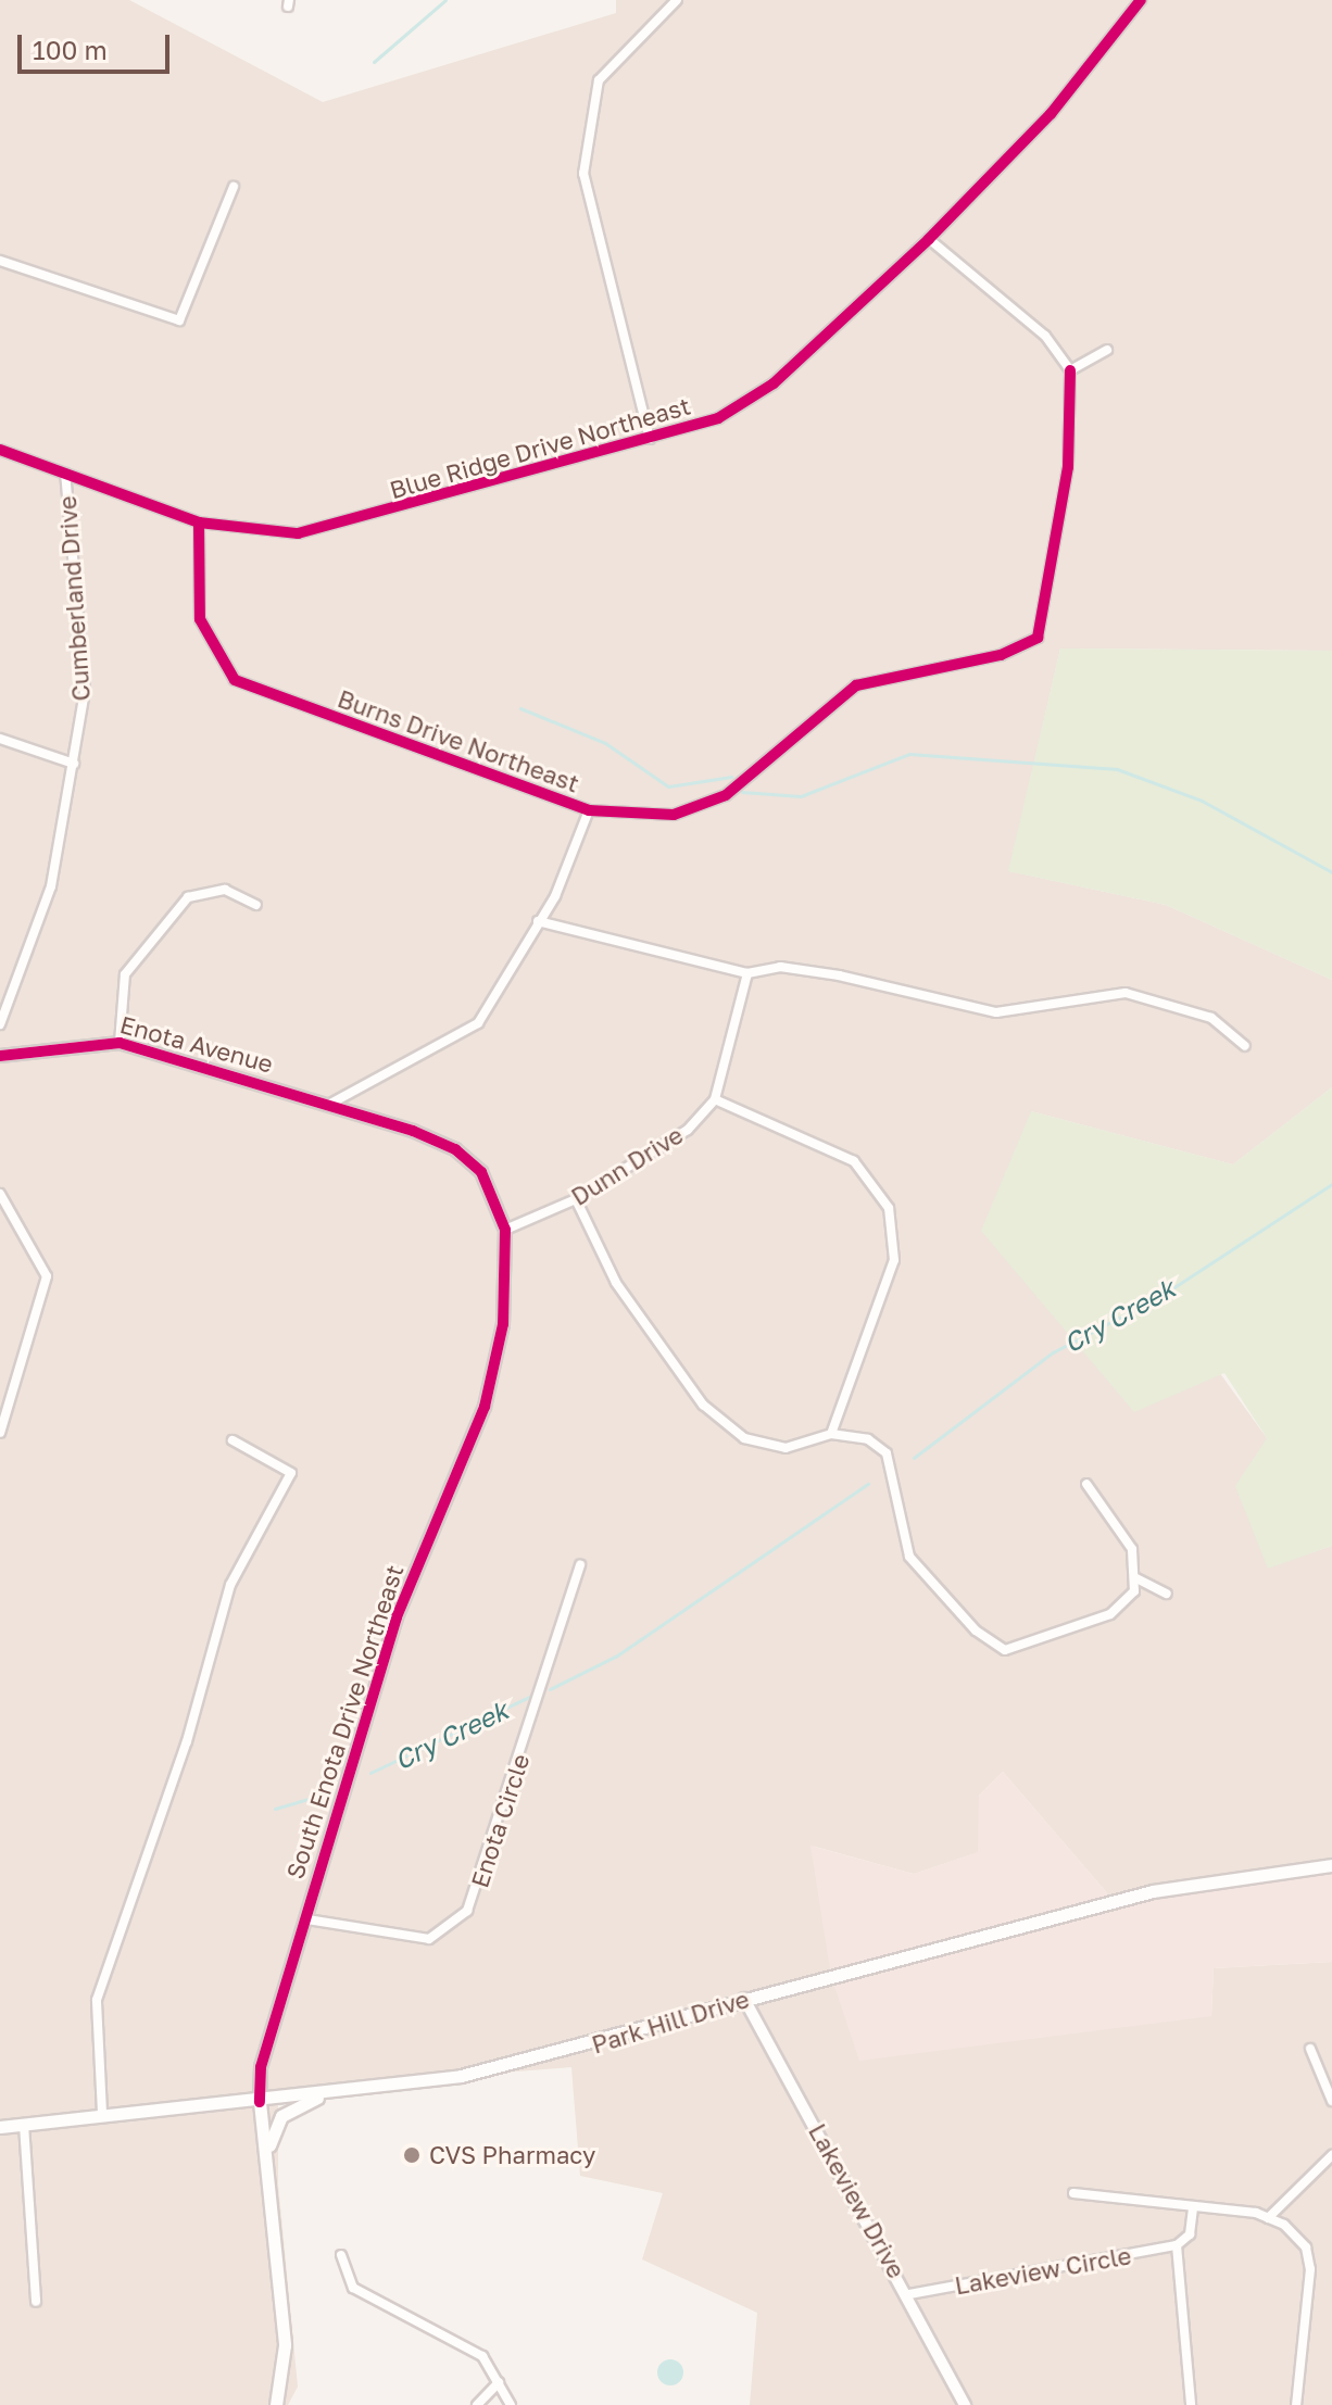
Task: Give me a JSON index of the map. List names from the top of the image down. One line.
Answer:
{"streets":{"main road":["South Enota Drive Northeast","Park Hill Drive"],"street":["Blue Ridge Drive Northeast","Cumberland Drive","Burns Drive Northeast","Enota Avenue","Dunn Drive","Enota Circle","Lakeview Drive","Lakeview Circle"]},"crossings":[["Blue Ridge Drive Northeast","Cumberland Drive"],["Blue Ridge Drive Northeast","Burns Drive Northeast"],["Enota Avenue","South Enota Drive Northeast"],["Dunn Drive","South Enota Drive Northeast"],["South Enota Drive Northeast","Enota Circle"],["South Enota Drive Northeast","Park Hill Drive"],["Park Hill Drive","Lakeview Drive"],["Lakeview Drive","Lakeview Circle"]],"water":["Cry Creek"],"places":["CVS Pharmacy"],"scale_bar":"100 m"}
